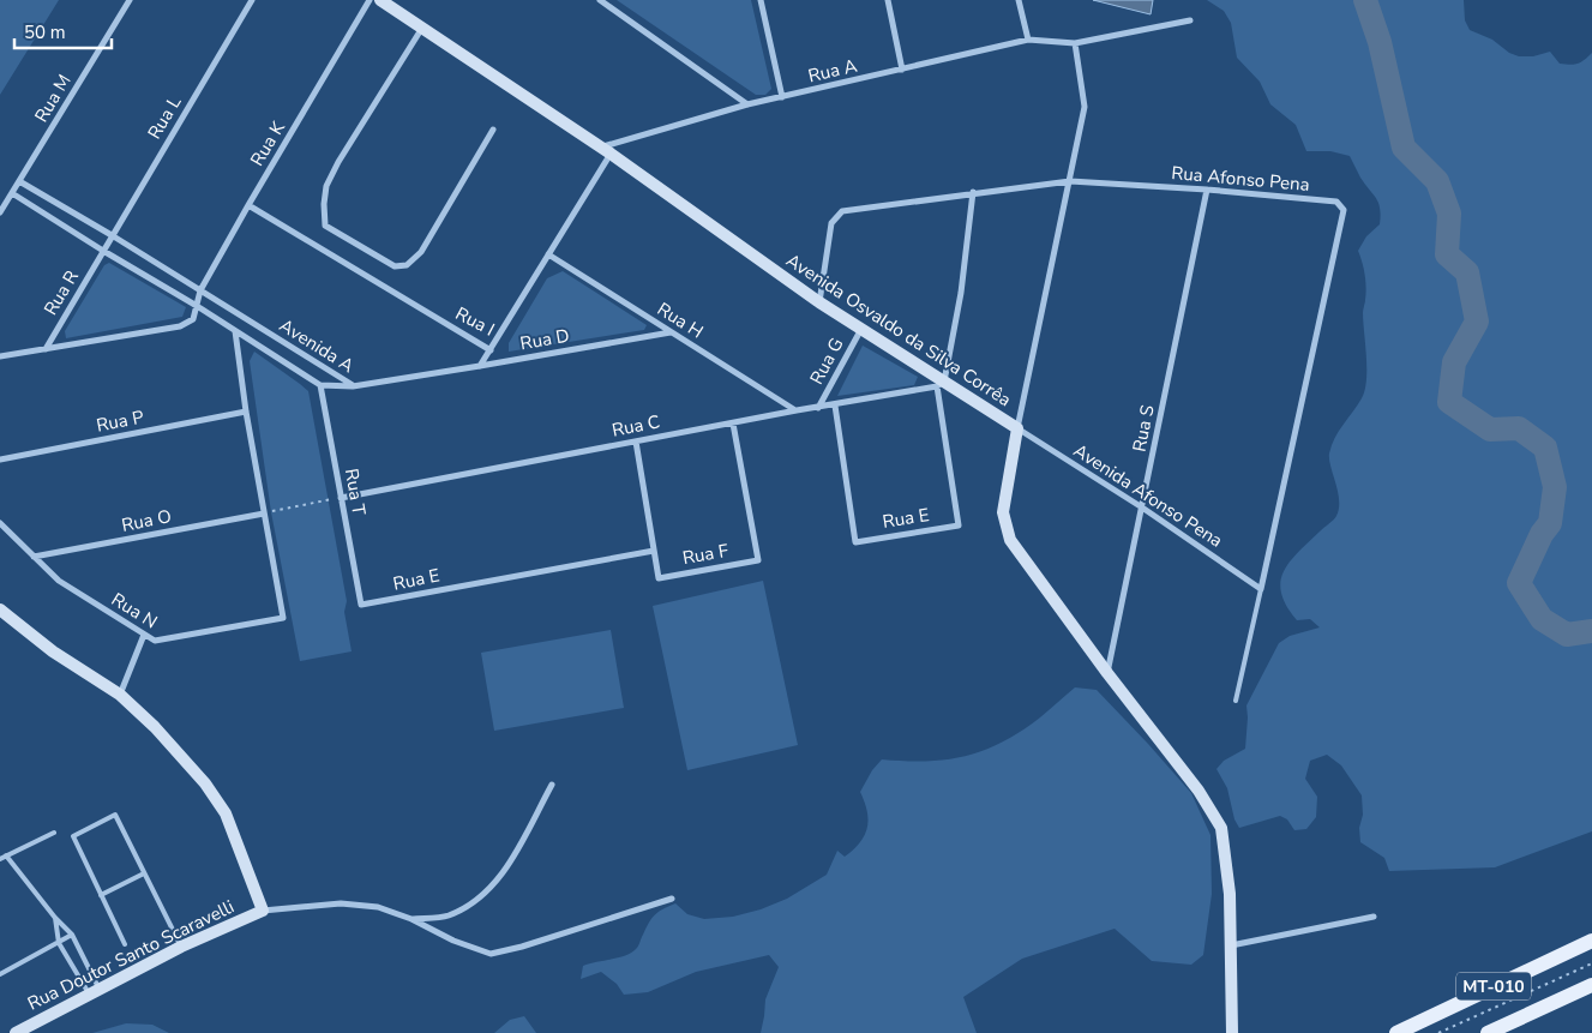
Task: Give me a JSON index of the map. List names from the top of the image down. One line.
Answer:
{"streets":{"main road":["MT-010"],"street":["Rua A","Rua M","Rua L","Rua K","Rua Afonso Pena","Rua R","Rua H","Rua I","Avenida Osvaldo da Silva Corrêa","Rua D","Avenida A","Rua G","Rua P","Rua C","Rua S","Rua T","Avenida Afonso Pena","Rua E","Rua O","Rua F","Rua N","Rua Doutor Santo Scaravelli"]},"crossings":[["Rua A","Rua I"],["Rua A","Avenida Osvaldo da Silva Corrêa"],["Rua M","Avenida A"],["Rua L","Rua R"],["Rua L","Avenida A"],["Rua K","Rua I"],["Rua K","Avenida A"],["Rua Afonso Pena","Avenida Osvaldo da Silva Corrêa"],["Rua Afonso Pena","Rua S"],["Rua Afonso Pena","Avenida Afonso Pena"],["Rua R","Avenida A"],["Rua H","Rua I"],["Rua H","Rua D"],["Rua H","Rua C"],["Rua I","Avenida Osvaldo da Silva Corrêa"],["Avenida Osvaldo da Silva Corrêa","Rua G"],["Avenida Osvaldo da Silva Corrêa","Rua C"],["Avenida Osvaldo da Silva Corrêa","Rua S"],["Avenida Osvaldo da Silva Corrêa","Avenida Afonso Pena"],["Avenida Osvaldo da Silva Corrêa","Rua E"],["Rua D","Avenida A"],["Avenida A","Rua T"],["Rua G","Rua C"],["Rua C","Rua T"],["Rua C","Rua E"],["Rua C","Rua F"],["Rua S","Avenida Afonso Pena"],["Rua T","Rua E"],["Rua E","Rua F"],["Rua O","Rua N"]],"scale_bar":"50 m"}
